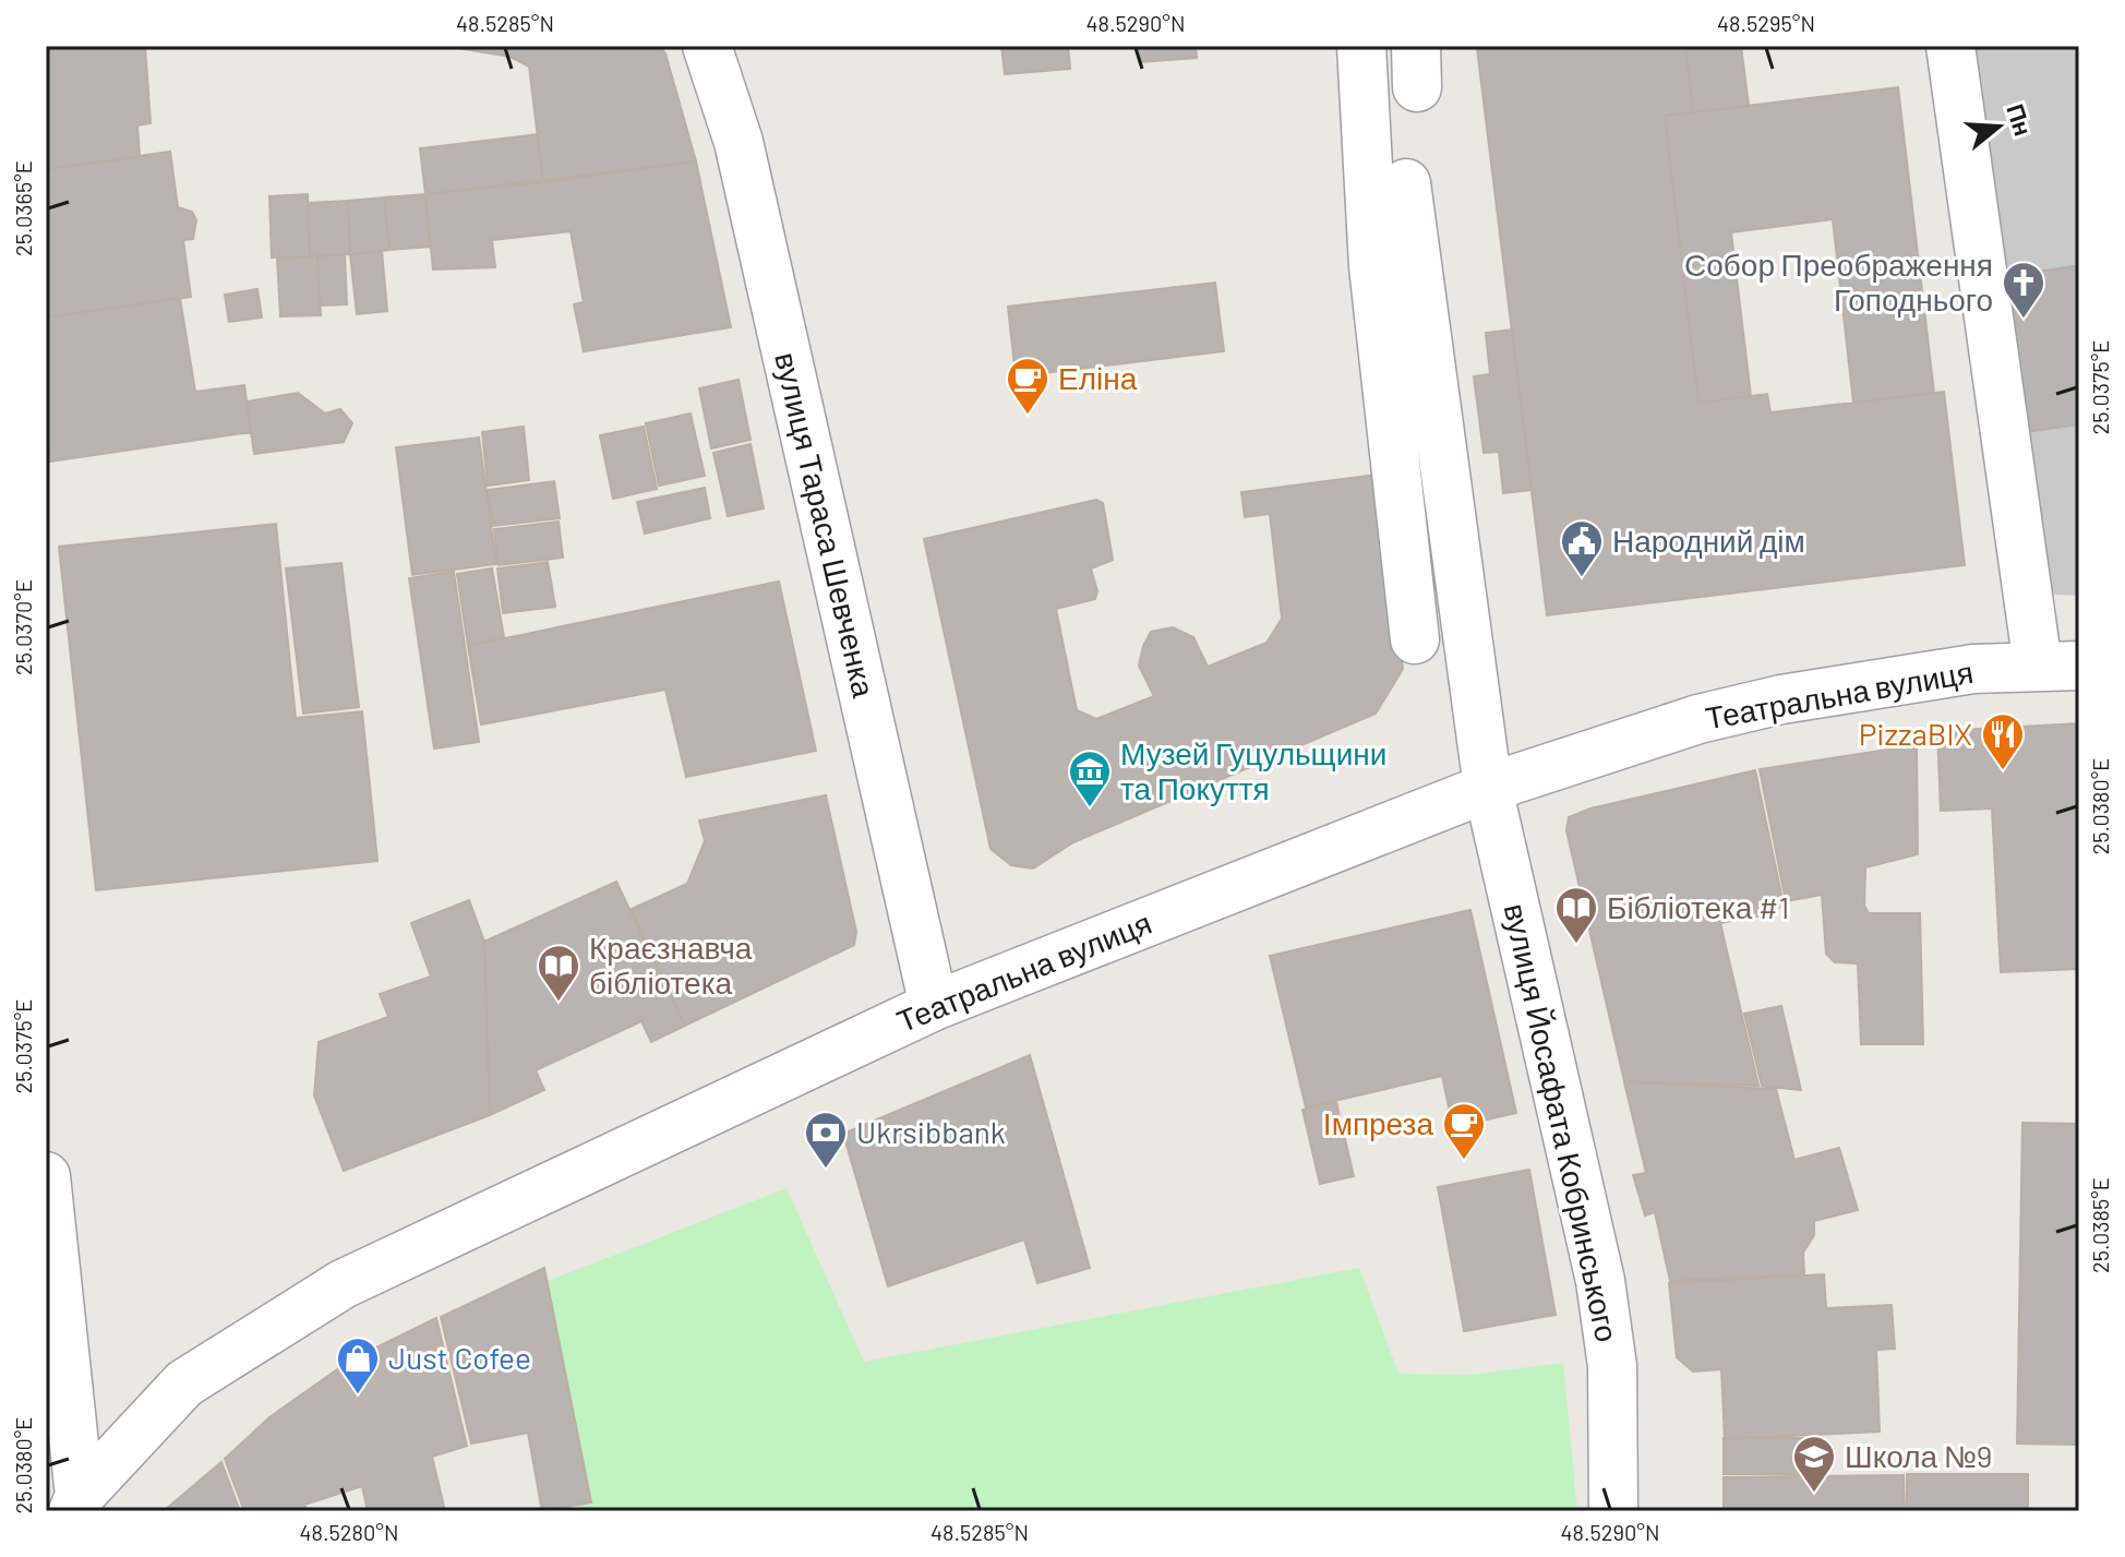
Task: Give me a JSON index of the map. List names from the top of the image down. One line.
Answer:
{"streets":{"street":["вулиця Тараса Шевченка","Театральна вулиця","вулиця Йосафата Кобринського"]},"crossings":[["вулиця Тараса Шевченка","Театральна вулиця"],["Театральна вулиця","вулиця Йосафата Кобринського"]],"places":{"church":["Собор Преображення Гоподнього"],"cafe":["Еліна","Імпреза"],"public building":["Народний дім"],"restaurant":["PizzaBIX"],"museum":["Музей Гуцульщини та Покуття"],"library":["Бібліотека #1","Краєзнавча бібліотека"],"bank":["Ukrsibbank"],"shop":["Just Cofee"],"school or university":["Школа №9"]},"north":"right","coordinates":["48.5285°N","48.5290°N","48.5295°N","25.0365°E","25.0375°E","25.0370°E","25.0380°E","25.0385°E","48.5280°N"]}
